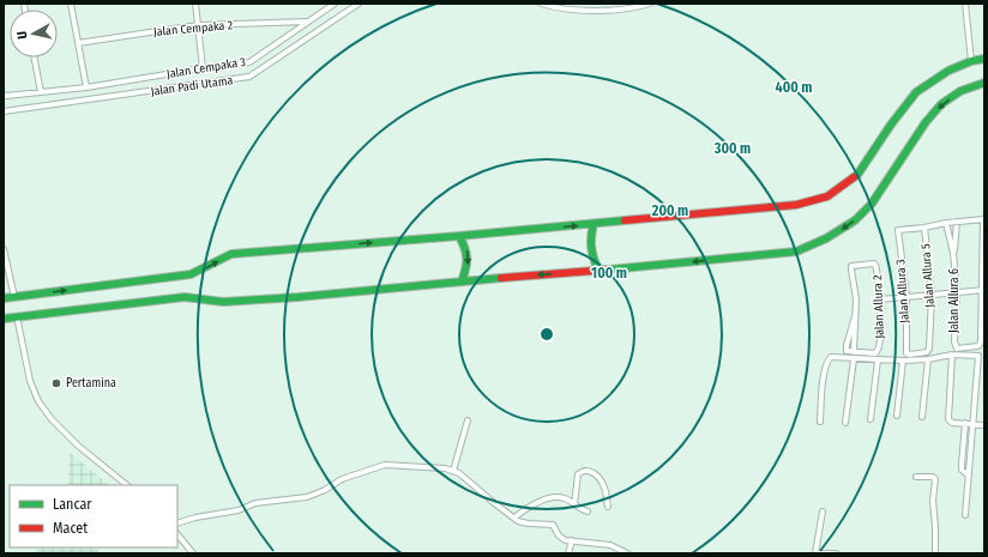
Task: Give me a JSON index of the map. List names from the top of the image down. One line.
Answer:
{"streets":{"street":["Jalan Cempaka 2","Jalan Cempaka 3","Jalan Padi Utama","Jalan Allura 5","Jalan Allura 3","Jalan Allura 6","Jalan Allura 2"]},"crossings":[["Jalan Cempaka 2","Jalan Cempaka 3"],["Jalan Allura 5","Jalan Allura 3"]],"places":["Pertamina"],"legend":["Lancar","Macet"],"north":"left","rings":["400 m","300 m","200 m","100 m"]}
